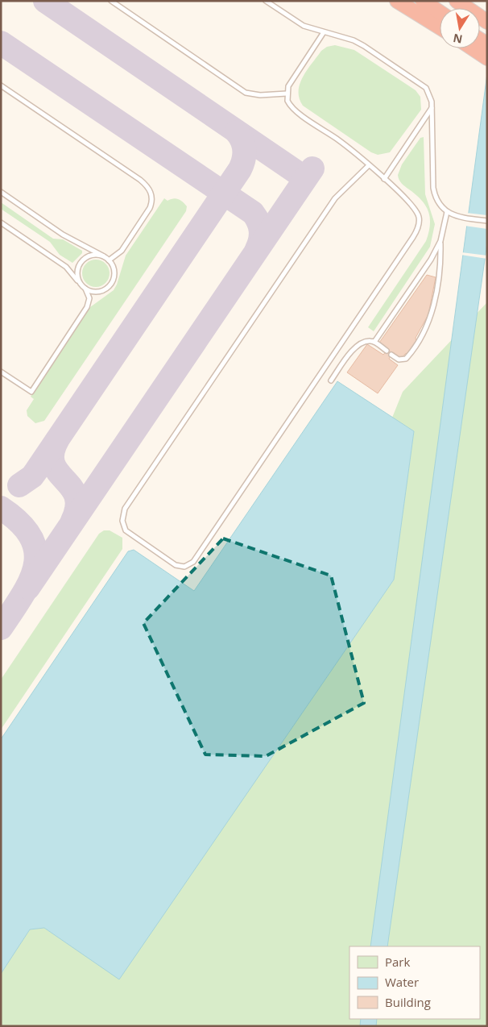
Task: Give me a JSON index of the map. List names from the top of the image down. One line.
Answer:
{"legend":["Park","Water","Building"],"north":"bottom"}
